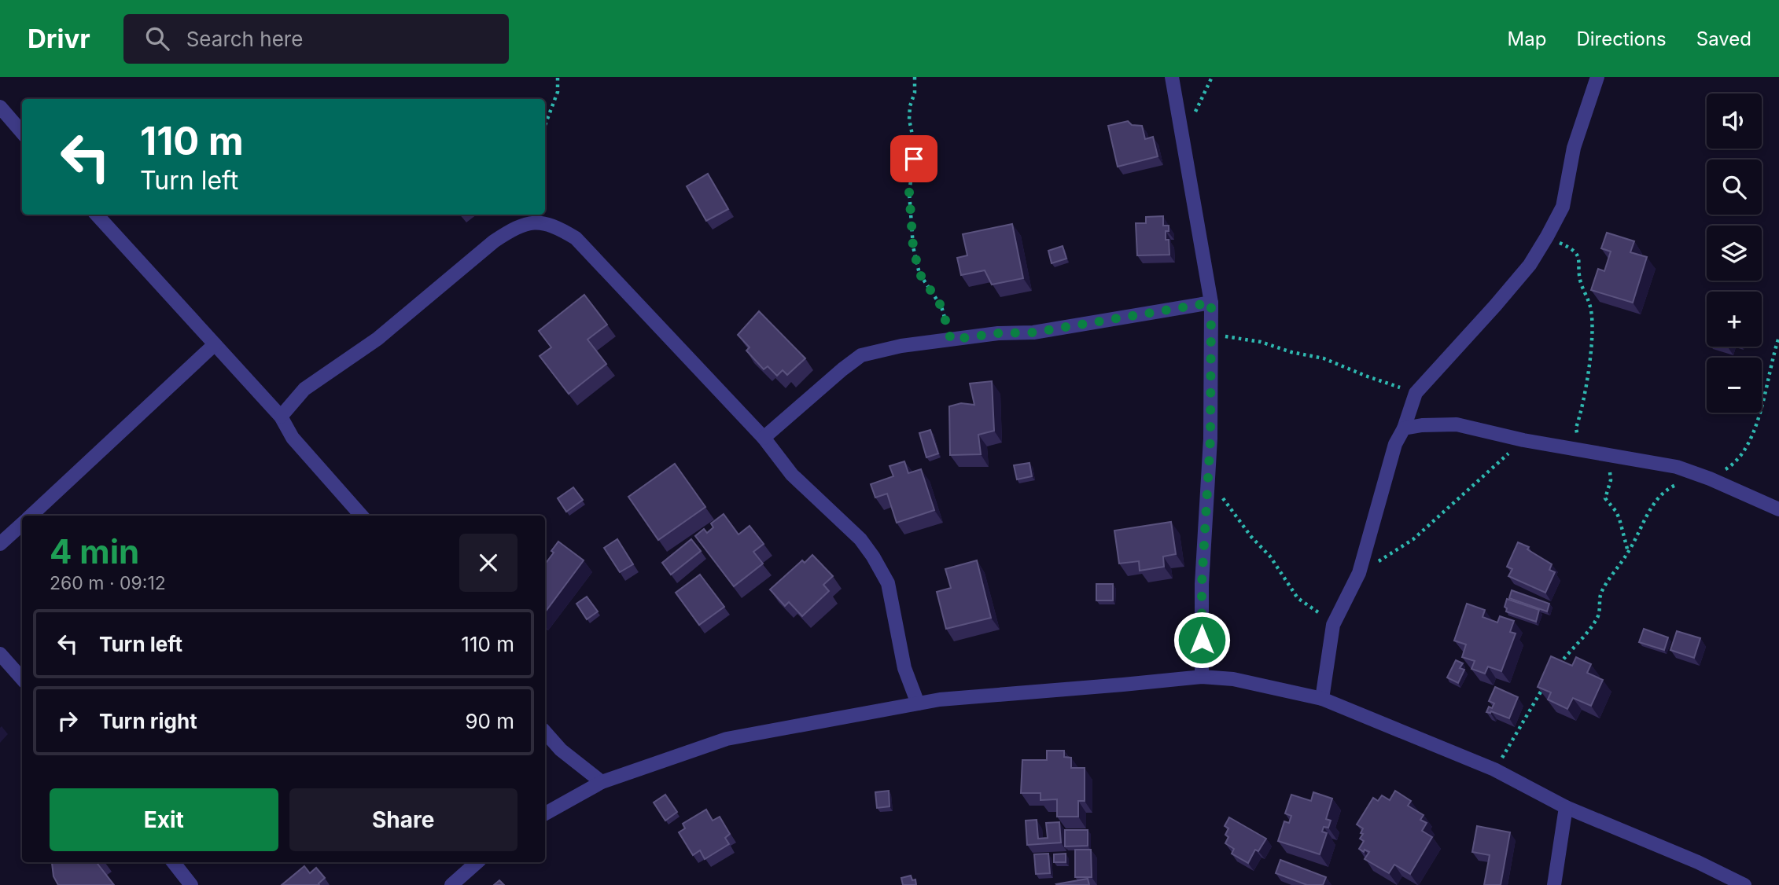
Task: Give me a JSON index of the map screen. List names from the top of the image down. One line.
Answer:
{"page":{"header":"Drivr","search":"Search here","nav":["Map","Directions","Saved"],"map_buttons":["+","−"],"turn":["110 m","Turn left"],"heading":["4 min","260 m · 09:12"],"list":[{"name":"Turn left","value":"110 m"},{"name":"Turn right","value":"90 m"}],"buttons":["Exit","Share"]}}
